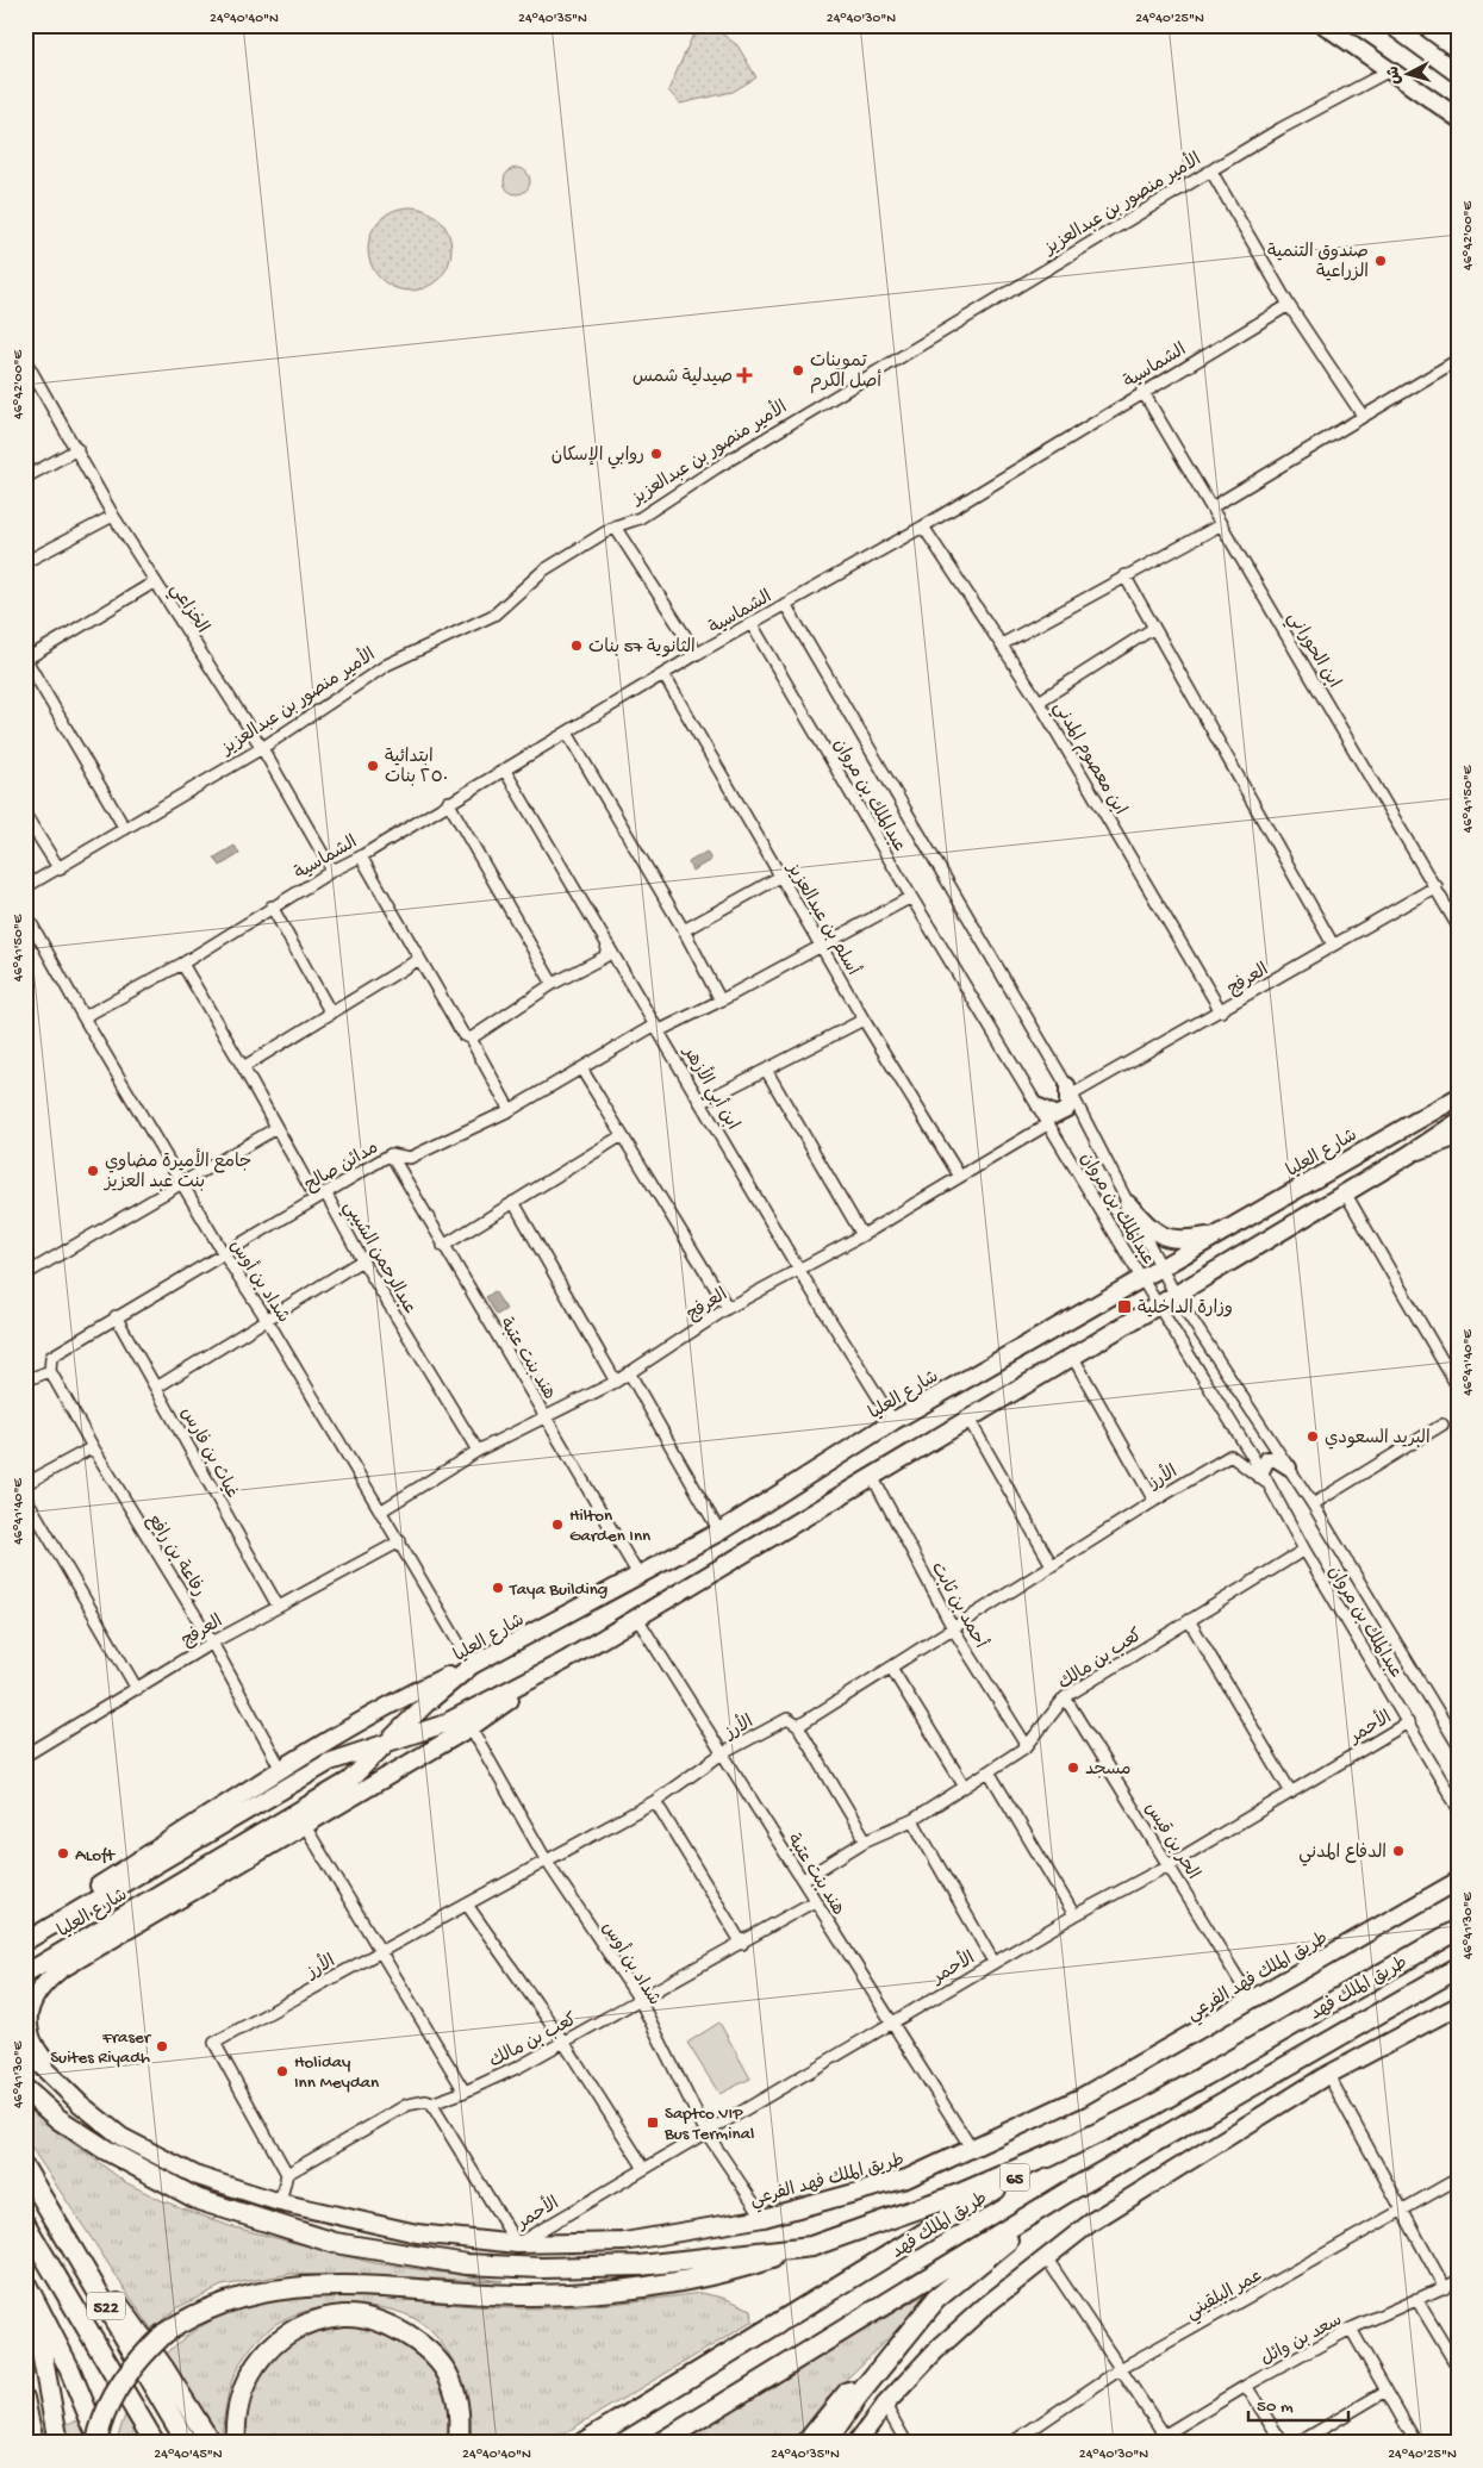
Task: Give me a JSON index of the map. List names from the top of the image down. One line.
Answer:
{"streets":{"highway":["طريق الملك فهد","65","522"],"main road":["شارع العليا","طريق الملك فهد الفرعي"],"street":["الأمير منصور بن عبدالعزيز","الشماسية","الخزاعي","ابن الحوراني","ابن معصوم المدني","عبدالملك بن مروان","أسلم بن عبدالعزيز","العرفج","ابن أبي الأزهر","مدائن صالح","عبدالرحمن الشيبي","شداد بن أوس","هند بنت عتبة","غياث بن فارس","الأرز","رفاعة بن رافع","أحمد بن ثابت","كعب بن مالك","الأحمر","الحر بن قيس","عمر البلقيني","سعد بن وائل"]},"crossings":[["الأمير منصور بن عبدالعزيز","الخزاعي"],["الشماسية","الخزاعي"],["الشماسية","ابن الحوراني"],["الشماسية","ابن معصوم المدني"],["الشماسية","عبدالملك بن مروان"],["الشماسية","أسلم بن عبدالعزيز"],["الشماسية","ابن أبي الأزهر"],["الشماسية","عبدالرحمن الشيبي"],["الشماسية","شداد بن أوس"],["ابن الحوراني","العرفج"],["ابن معصوم المدني","العرفج"],["عبدالملك بن مروان","العرفج"],["عبدالملك بن مروان","شارع العليا"],["عبدالملك بن مروان","مدائن صالح"],["عبدالملك بن مروان","الأرز"],["عبدالملك بن مروان","كعب بن مالك"],["عبدالملك بن مروان","الأحمر"],["أسلم بن عبدالعزيز","العرفج"],["أسلم بن عبدالعزيز","مدائن صالح"],["العرفج","ابن أبي الأزهر"],["العرفج","عبدالرحمن الشيبي"],["العرفج","شداد بن أوس"],["العرفج","هند بنت عتبة"],["العرفج","غياث بن فارس"],["العرفج","رفاعة بن رافع"],["ابن أبي الأزهر","شارع العليا"],["ابن أبي الأزهر","مدائن صالح"],["شارع العليا","شداد بن أوس"],["شارع العليا","هند بنت عتبة"],["شارع العليا","أحمد بن ثابت"],["مدائن صالح","عبدالرحمن الشيبي"],["مدائن صالح","شداد بن أوس"],["مدائن صالح","هند بنت عتبة"],["مدائن صالح","غياث بن فارس"],["مدائن صالح","رفاعة بن رافع"],["شداد بن أوس","الأرز"],["شداد بن أوس","كعب بن مالك"],["شداد بن أوس","الأحمر"],["شداد بن أوس","طريق الملك فهد الفرعي"],["هند بنت عتبة","الأرز"],["هند بنت عتبة","كعب بن مالك"],["هند بنت عتبة","الأحمر"],["هند بنت عتبة","طريق الملك فهد الفرعي"],["الأرز","أحمد بن ثابت"],["الأرز","كعب بن مالك"],["أحمد بن ثابت","كعب بن مالك"],["كعب بن مالك","الحر بن قيس"],["الأحمر","الحر بن قيس"],["الأحمر","طريق الملك فهد الفرعي"],["الحر بن قيس","طريق الملك فهد الفرعي"]],"places":{"other":["صندوق التنمية الزراعية","تموينات أصل الكرم","روابي الإسكان","الثانوية 57 بنات","ابتدائية ٢٥٠ بنات","جامع الأميرة مضاوي بنت عبد العزيز","البريد السعودي","Hilton Garden Inn","Taya Building","مسجد","الدفاع المدني","ALoft","Fraser Suites Riyadh","Holiday Inn Meydan"],"health":["صيدلية شمس"],"transit":["وزارة الداخلية","Saptco VIP Bus Terminal"]},"scale_bar":"50 m","north":"left","coordinates":["24°40'40\"N","24°40'35\"N","24°40'30\"N","24°40'25\"N","46°42'00\"E","46°41'50\"E","46°41'40\"E","46°41'30\"E","24°40'45\"N"]}
